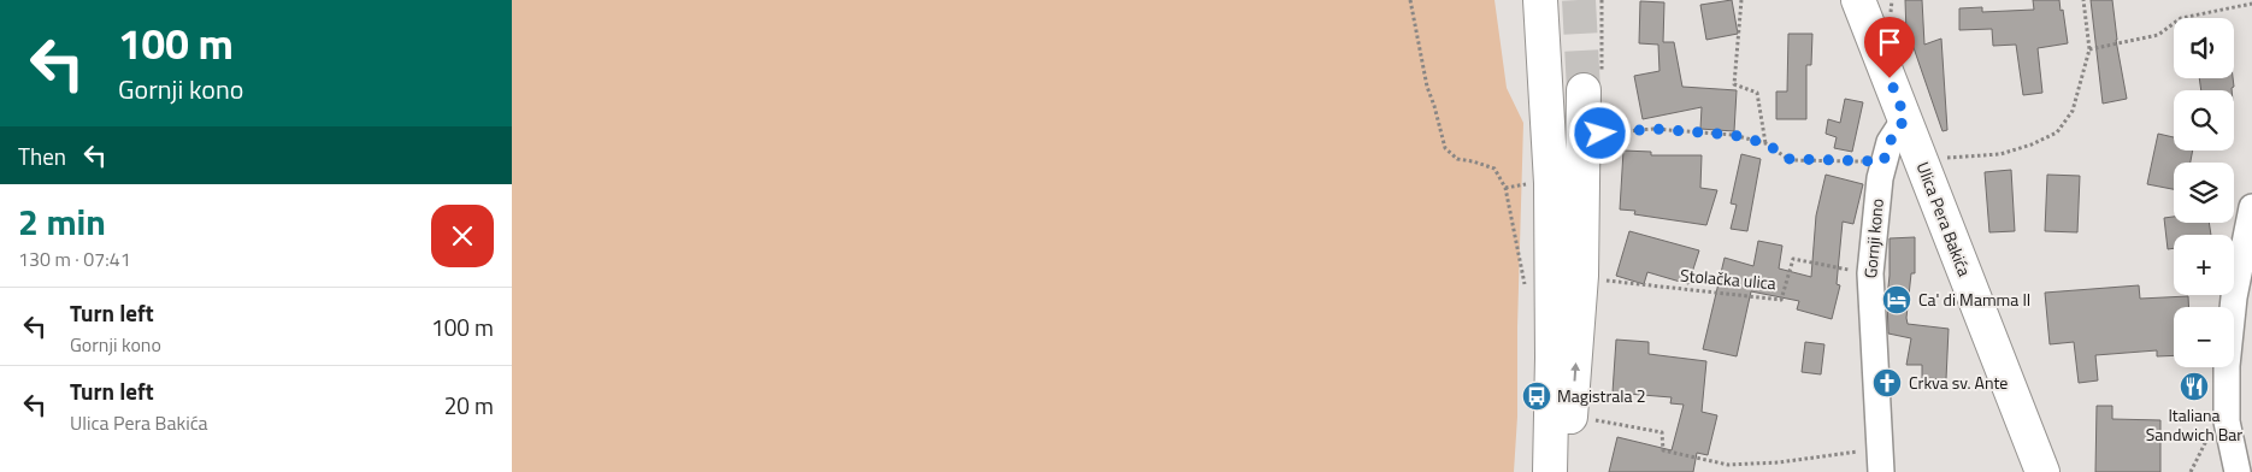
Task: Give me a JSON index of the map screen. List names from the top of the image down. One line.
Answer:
{"streets":{"main road":["Ulica Pera Bakića"],"street":["Gornji kono"],"path":["Stolačka ulica"]},"crossings":[["Ulica Pera Bakića","Gornji kono"],["Gornji kono","Stolačka ulica"]],"places":{"hotel":["Ca' di Mamma II"],"church":["Crkva sv. Ante"],"restaurant":["Italiana Sandwich Bar"],"bus stop":["Magistrala 2"]},"page":{"turn":["100 m","Gornji kono"],"map_buttons":["+","−"],"then":"Then","heading":["2 min","130 m · 07:41"],"list":[{"name":"Turn left","note":"Gornji kono","value":"100 m"},{"name":"Turn left","note":"Ulica Pera Bakića","value":"20 m"}]}}
